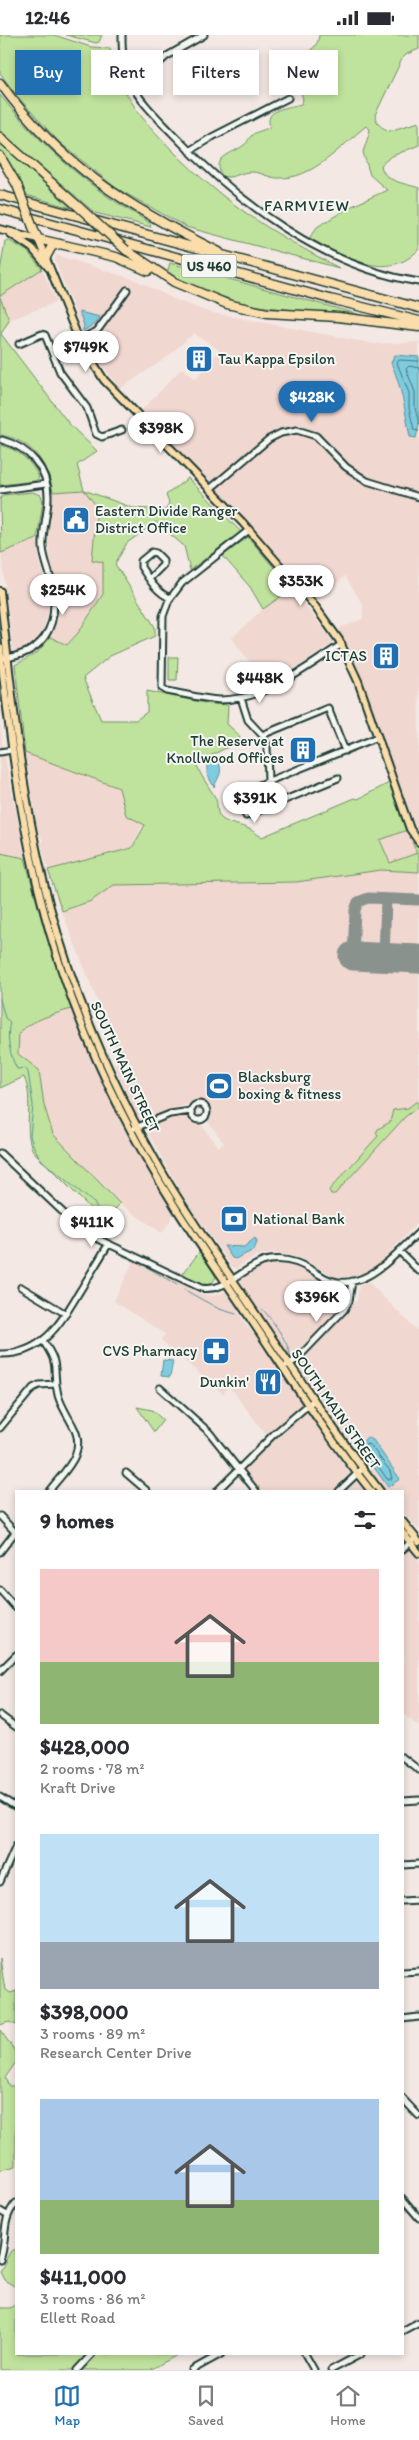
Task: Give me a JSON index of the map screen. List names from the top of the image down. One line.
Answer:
{"streets":{"highway":["US 460"],"main road":["SOUTH MAIN STREET"]},"districts":["FARMVIEW"],"places":{"building":["Tau Kappa Epsilon","ICTAS","The Reserve at Knollwood Offices"],"public building":["Eastern Divide Ranger District Office"],"sports":["Blacksburg boxing & fitness"],"bank":["National Bank"],"pharmacy":["CVS Pharmacy"],"restaurant":["Dunkin'"]},"page":{"status":"12:46","chip":["Buy","Rent","Filters","New"],"price":["$749K","$428K","$398K","$353K","$254K","$448K","$391K","$411K","$396K"],"heading":"9 homes","list":[{"name":"$428,000","note":"2 rooms · 78 m² · Kraft Drive"},{"name":"$398,000","note":"3 rooms · 89 m² · Research Center Drive"},{"name":"$411,000","note":"3 rooms · 86 m² · Ellett Road"}],"tabs":["Map","Saved","Home"]}}
